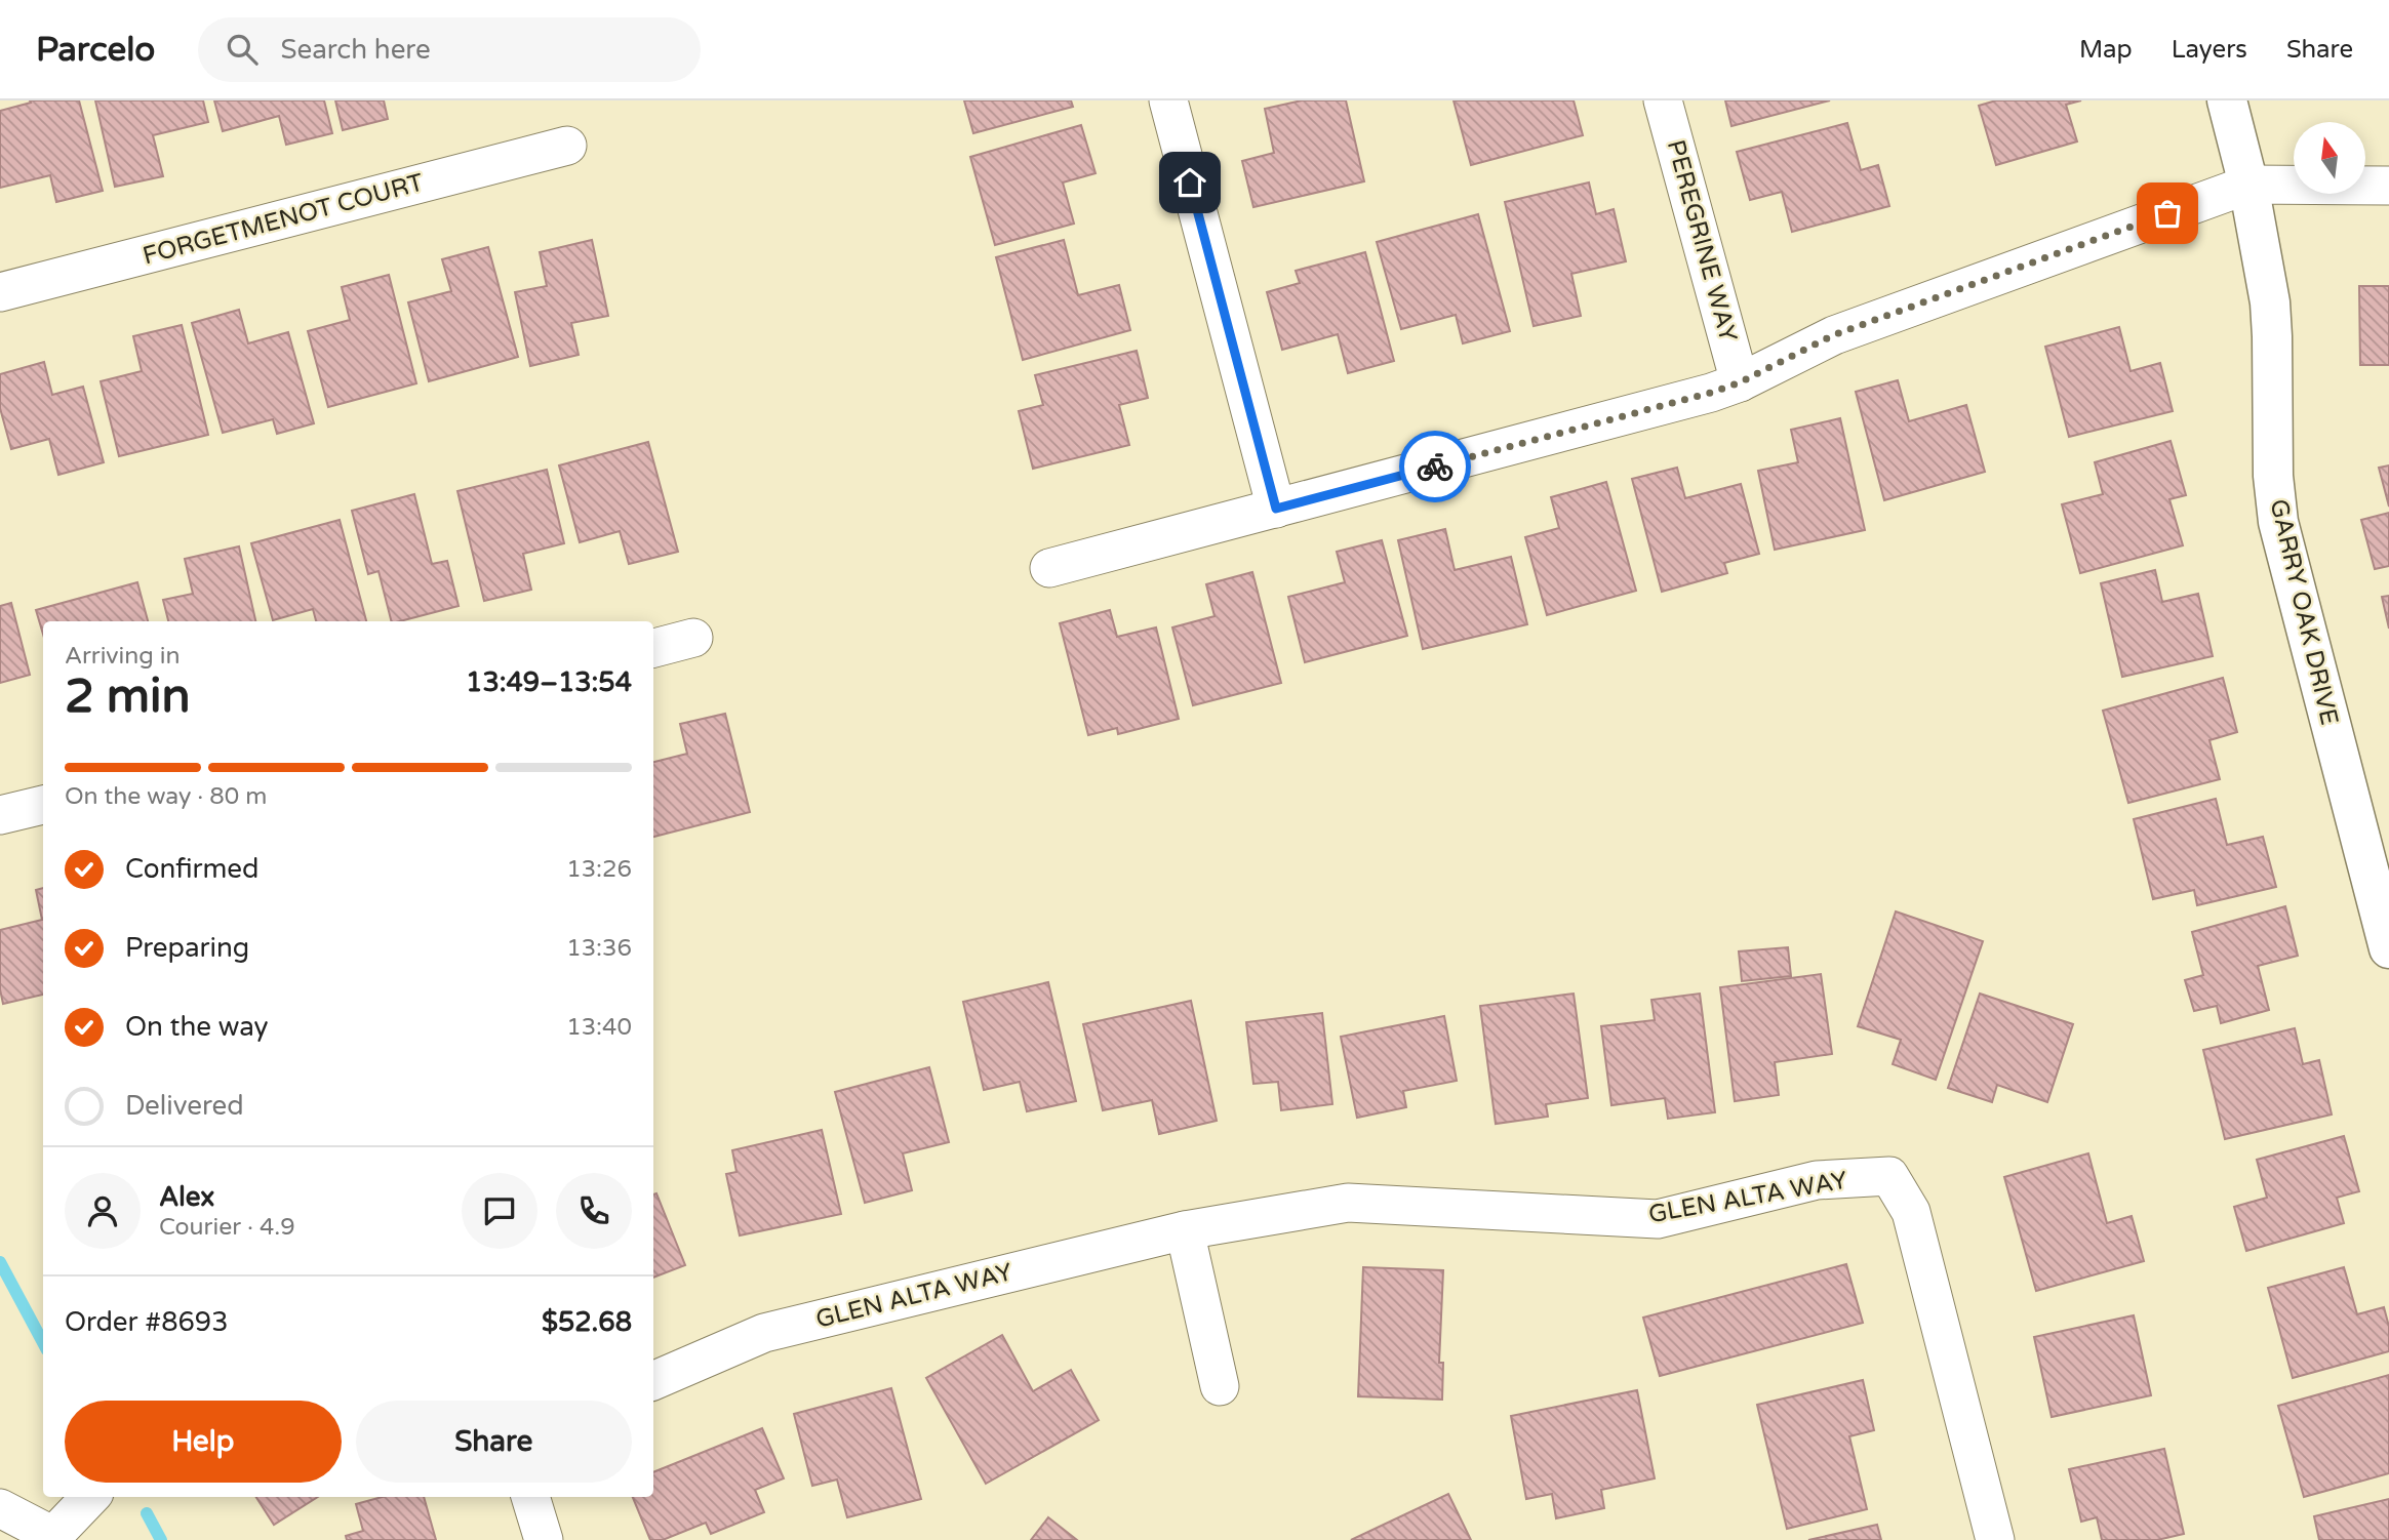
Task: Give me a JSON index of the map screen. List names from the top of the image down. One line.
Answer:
{"streets":{"street":["FORGETMENOT COURT","PEREGRINE WAY","GARRY OAK DRIVE","GLEN ALTA WAY"]},"north":"top","page":{"header":"Parcelo","search":"Search here","nav":["Map","Layers","Share"],"heading":["2 min","Arriving in","13:49–13:54"],"panel":["Alex","Courier · 4.9","Order #8693","$52.68"],"bar":"On the way · 80 m","list":[["Confirmed","13:26"],["Preparing","13:36"],["On the way","13:40"],"Delivered"],"buttons":["Help","Share"]}}
